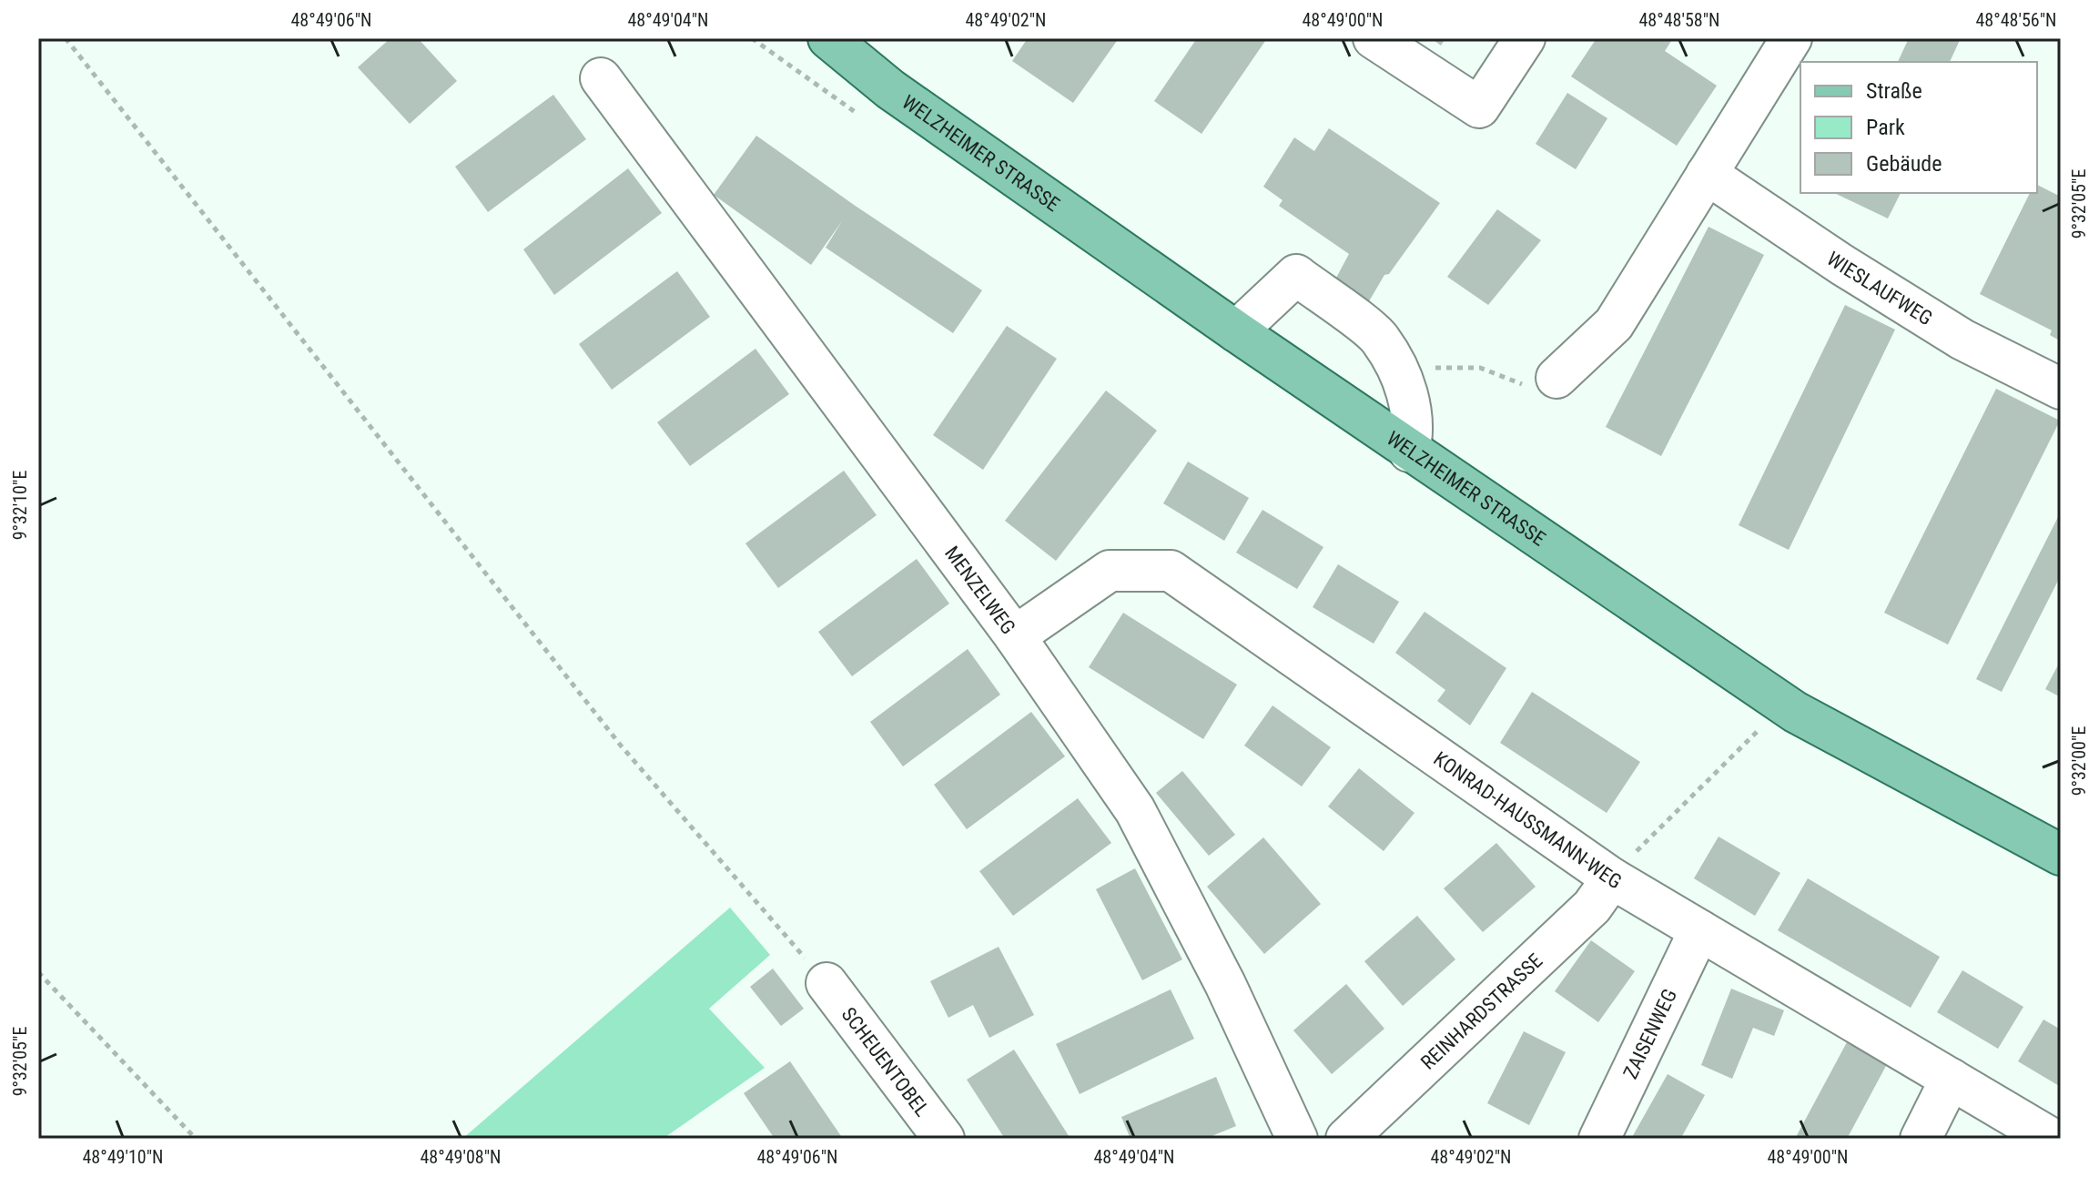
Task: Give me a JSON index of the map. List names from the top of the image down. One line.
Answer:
{"streets":{"main road":["WELZHEIMER STRASSE"],"street":["WIESLAUFWEG","MENZELWEG","KONRAD-HAUSSMANN-WEG","REINHARDSTRASSE","ZAISENWEG","SCHEUENTOBEL"]},"crossings":[["MENZELWEG","KONRAD-HAUSSMANN-WEG"],["KONRAD-HAUSSMANN-WEG","REINHARDSTRASSE"],["KONRAD-HAUSSMANN-WEG","ZAISENWEG"]],"legend":["Straße","Park","Gebäude"],"coordinates":["48°49'06\"N","48°49'04\"N","48°49'02\"N","48°49'00\"N","48°48'58\"N","48°48'56\"N","9°32'05\"E","9°32'10\"E","9°32'00\"E","48°49'10\"N","48°49'08\"N"]}
